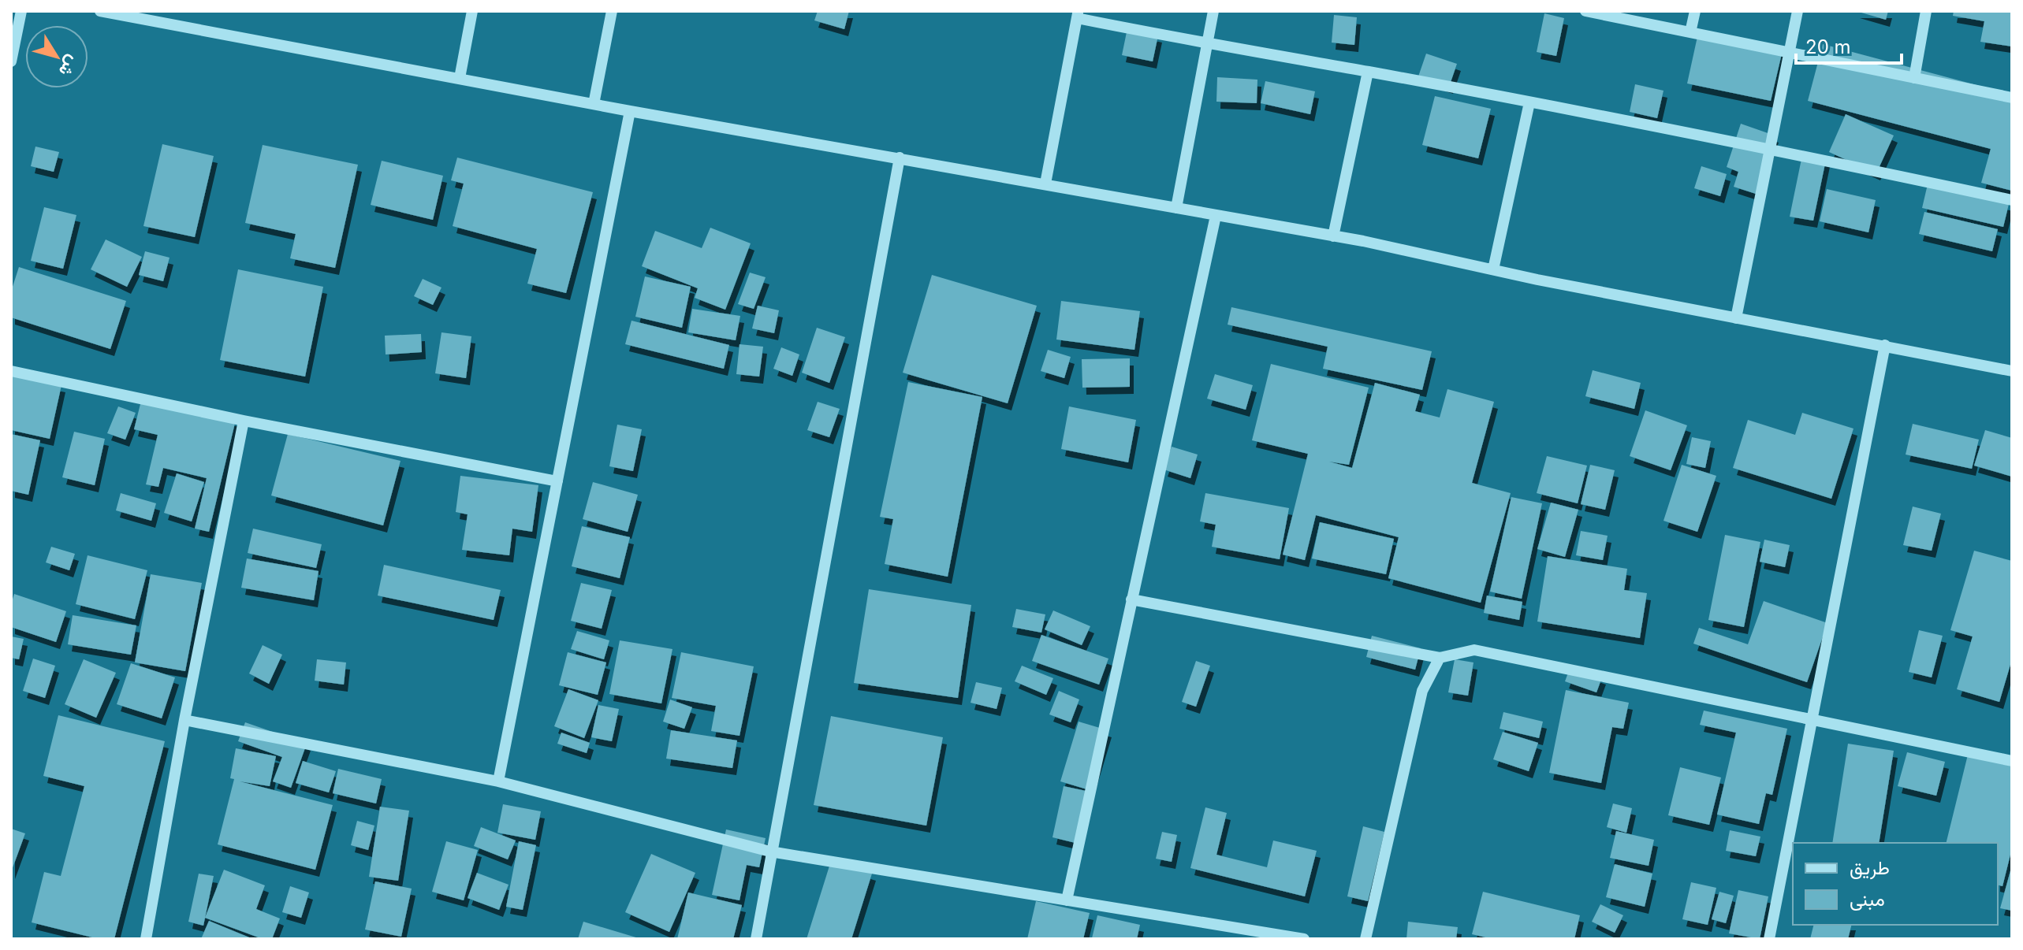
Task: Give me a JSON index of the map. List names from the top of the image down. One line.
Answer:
{"legend":["طريق","مبنى"],"scale_bar":"20 m","north":"bottom right"}
